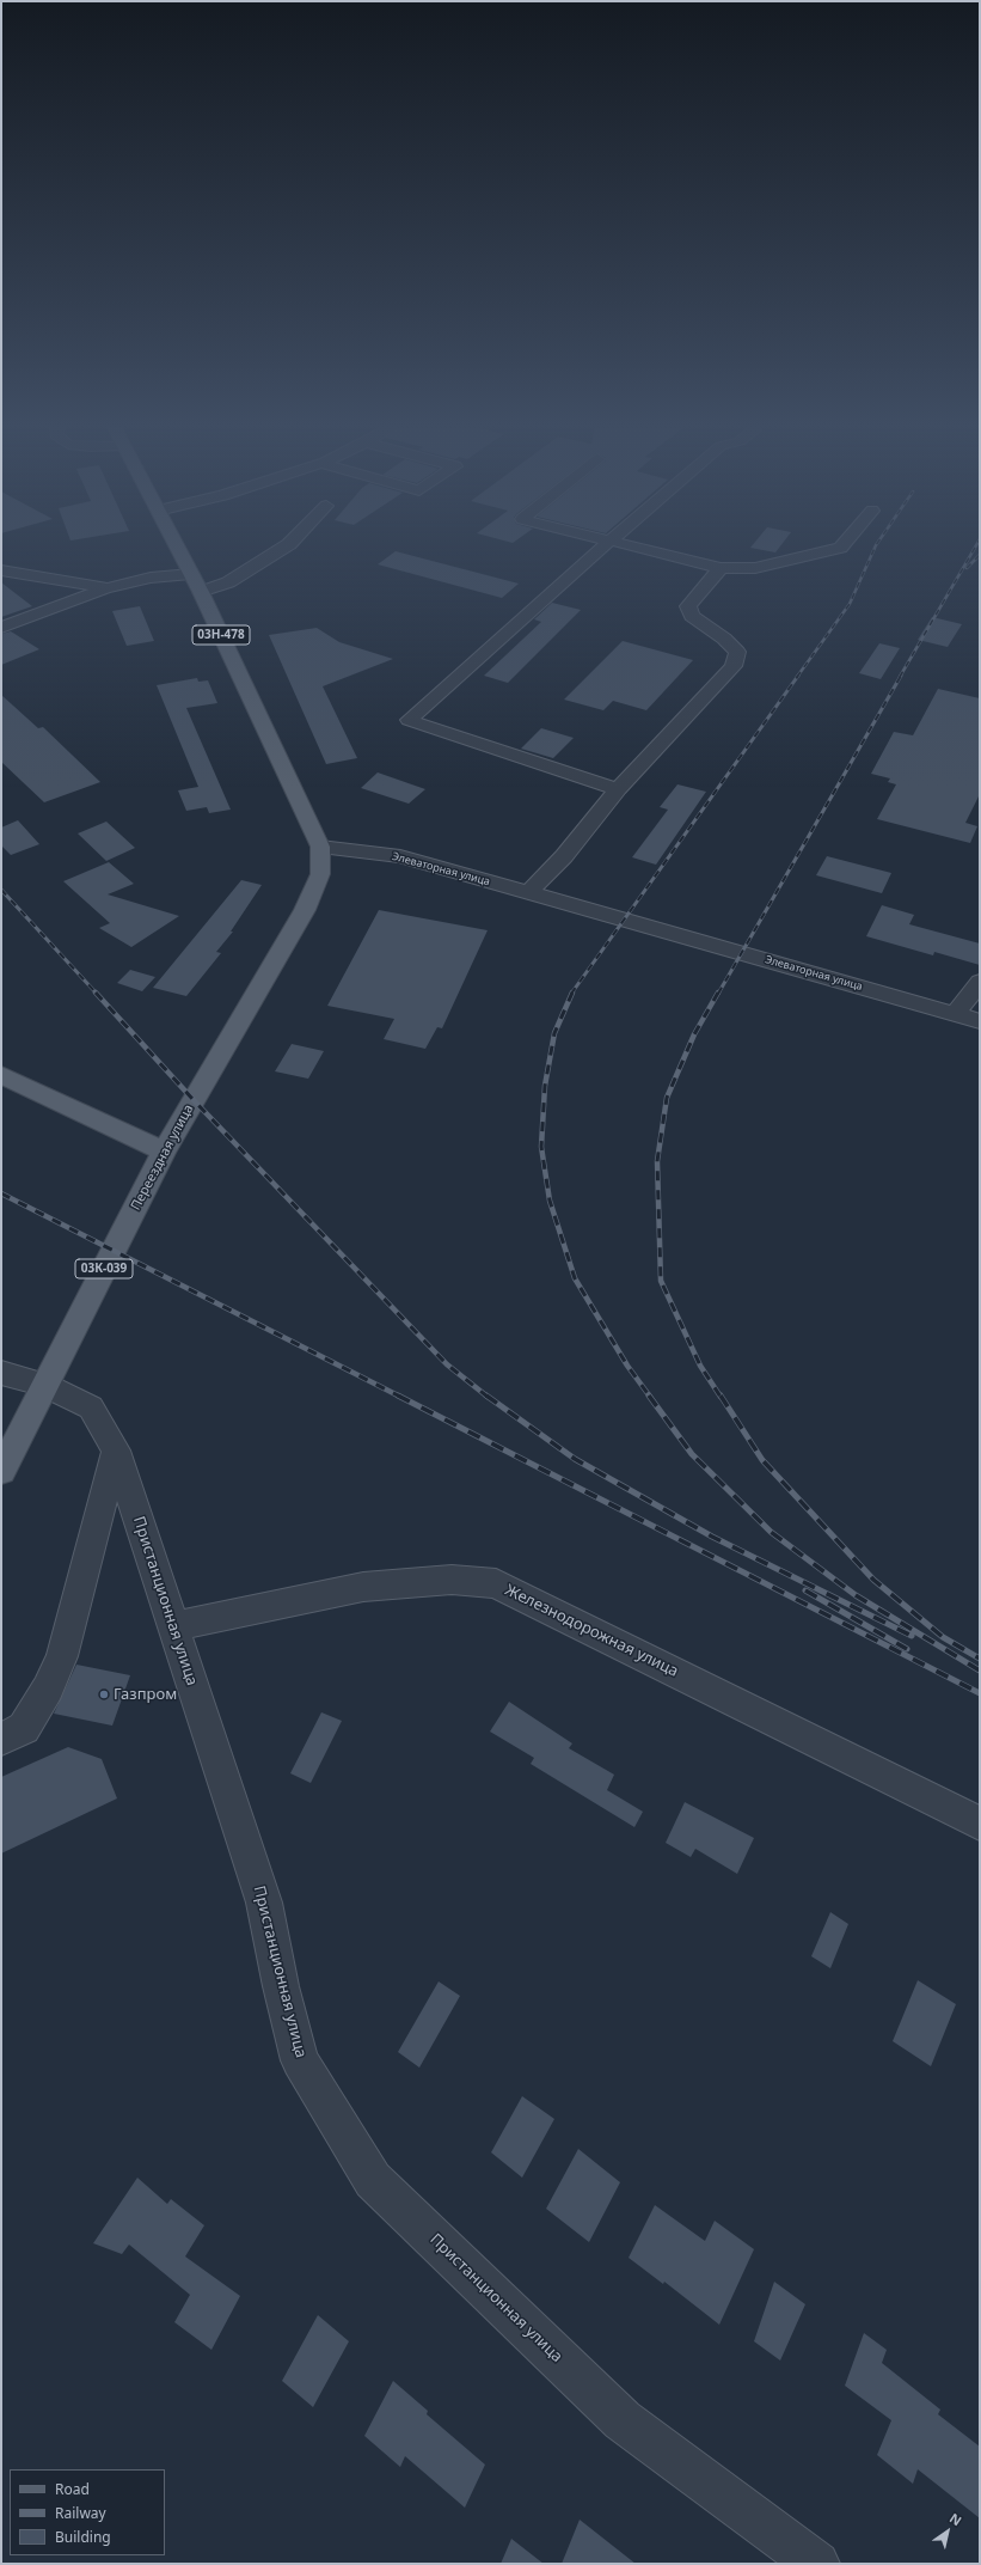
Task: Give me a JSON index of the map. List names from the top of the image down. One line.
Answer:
{"streets":{"main road":["03Н-478","Переездная улица","03К-039"],"street":["Элеваторная улица","Пристанционная улица","Железнодорожная улица"]},"crossings":[["03Н-478","Элеваторная улица"],["03Н-478","Переездная улица"],["Элеваторная улица","Переездная улица"],["Переездная улица","Пристанционная улица"],["Пристанционная улица","Железнодорожная улица"]],"places":["Газпром"],"legend":["Road","Railway","Building"],"north":"top right"}
